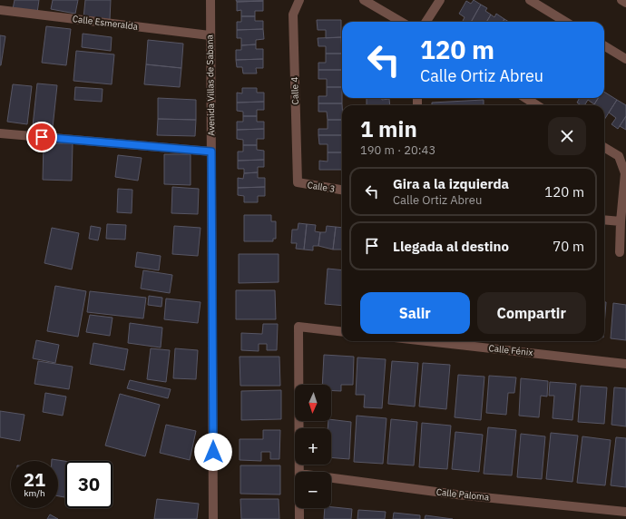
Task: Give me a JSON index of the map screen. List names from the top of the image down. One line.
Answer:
{"streets":{"street":["Calle Esmeralda","Avenida Villas de Sabana","Calle 4","Calle 3","Calle Fénix","Calle Paloma"]},"crossings":[["Calle Esmeralda","Avenida Villas de Sabana"],["Calle 4","Calle 3"]],"north":"bottom","page":{"turn":["120 m","Calle Ortiz Abreu"],"heading":["1 min","190 m · 20:43"],"list":[{"name":"Gira a la izquierda","note":"Calle Ortiz Abreu","value":"120 m"},{"name":"Llegada al destino","value":"70 m"}],"buttons":["Salir","Compartir"],"map_buttons":["+","−"],"speed":"21 km/h","limit":"30"}}
